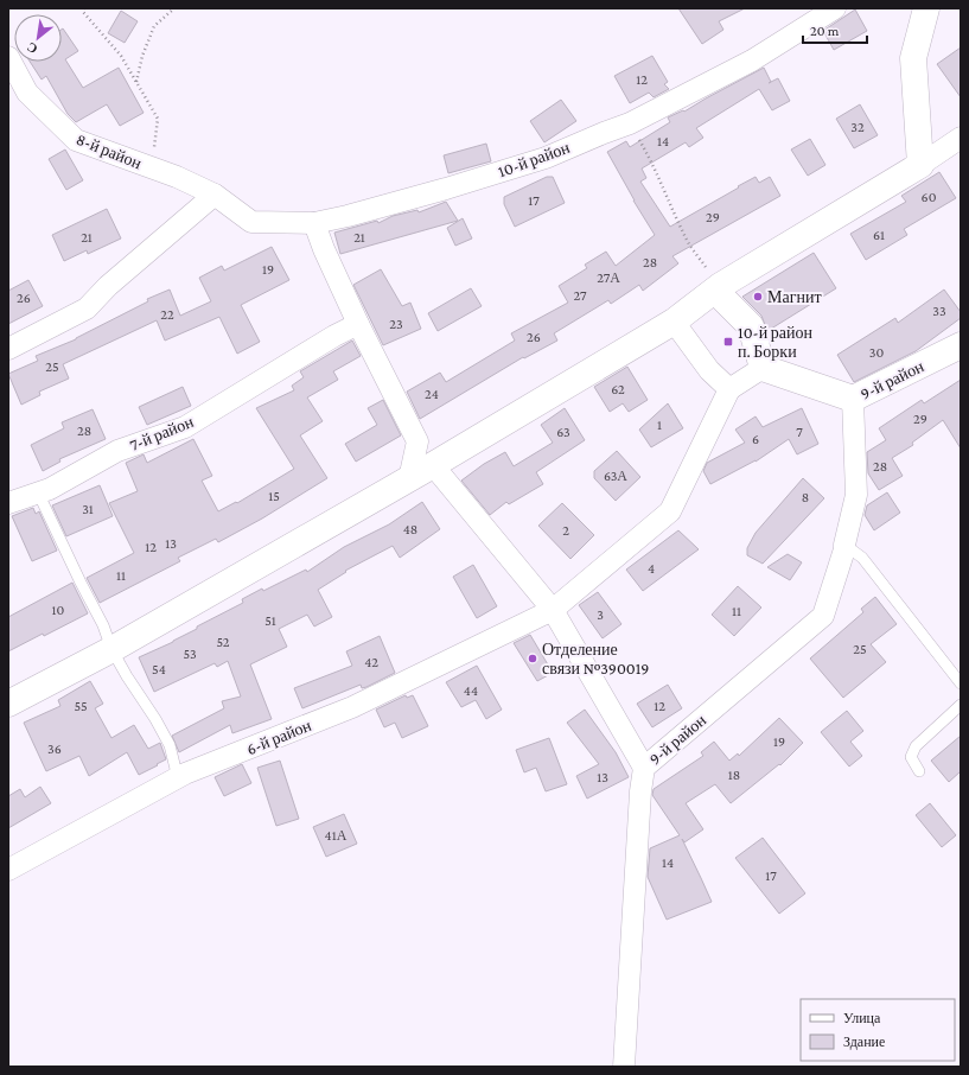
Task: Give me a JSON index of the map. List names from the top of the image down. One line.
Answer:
{"streets":{"street":["8-й район","10-й район","9-й район","7-й район","6-й район"]},"crossings":[["8-й район","10-й район"]],"places":{"other":["Магнит","Отделение связи №390019"],"transit":["10-й район п. Борки"]},"house_numbers":["12","32","14","60","17","29","61","21","21","28","19","27А","27","26","33","22","23","26","30","25","62","24","29","1","28","63","7","6","28","63А","15","8","31","48","2","13","12","4","11","10","11","3","51","52","25","53","42","54","44","55","12","19","36","18","13","41А","14","17"],"legend":["Улица","Здание"],"scale_bar":"20 m","north":"bottom left"}
